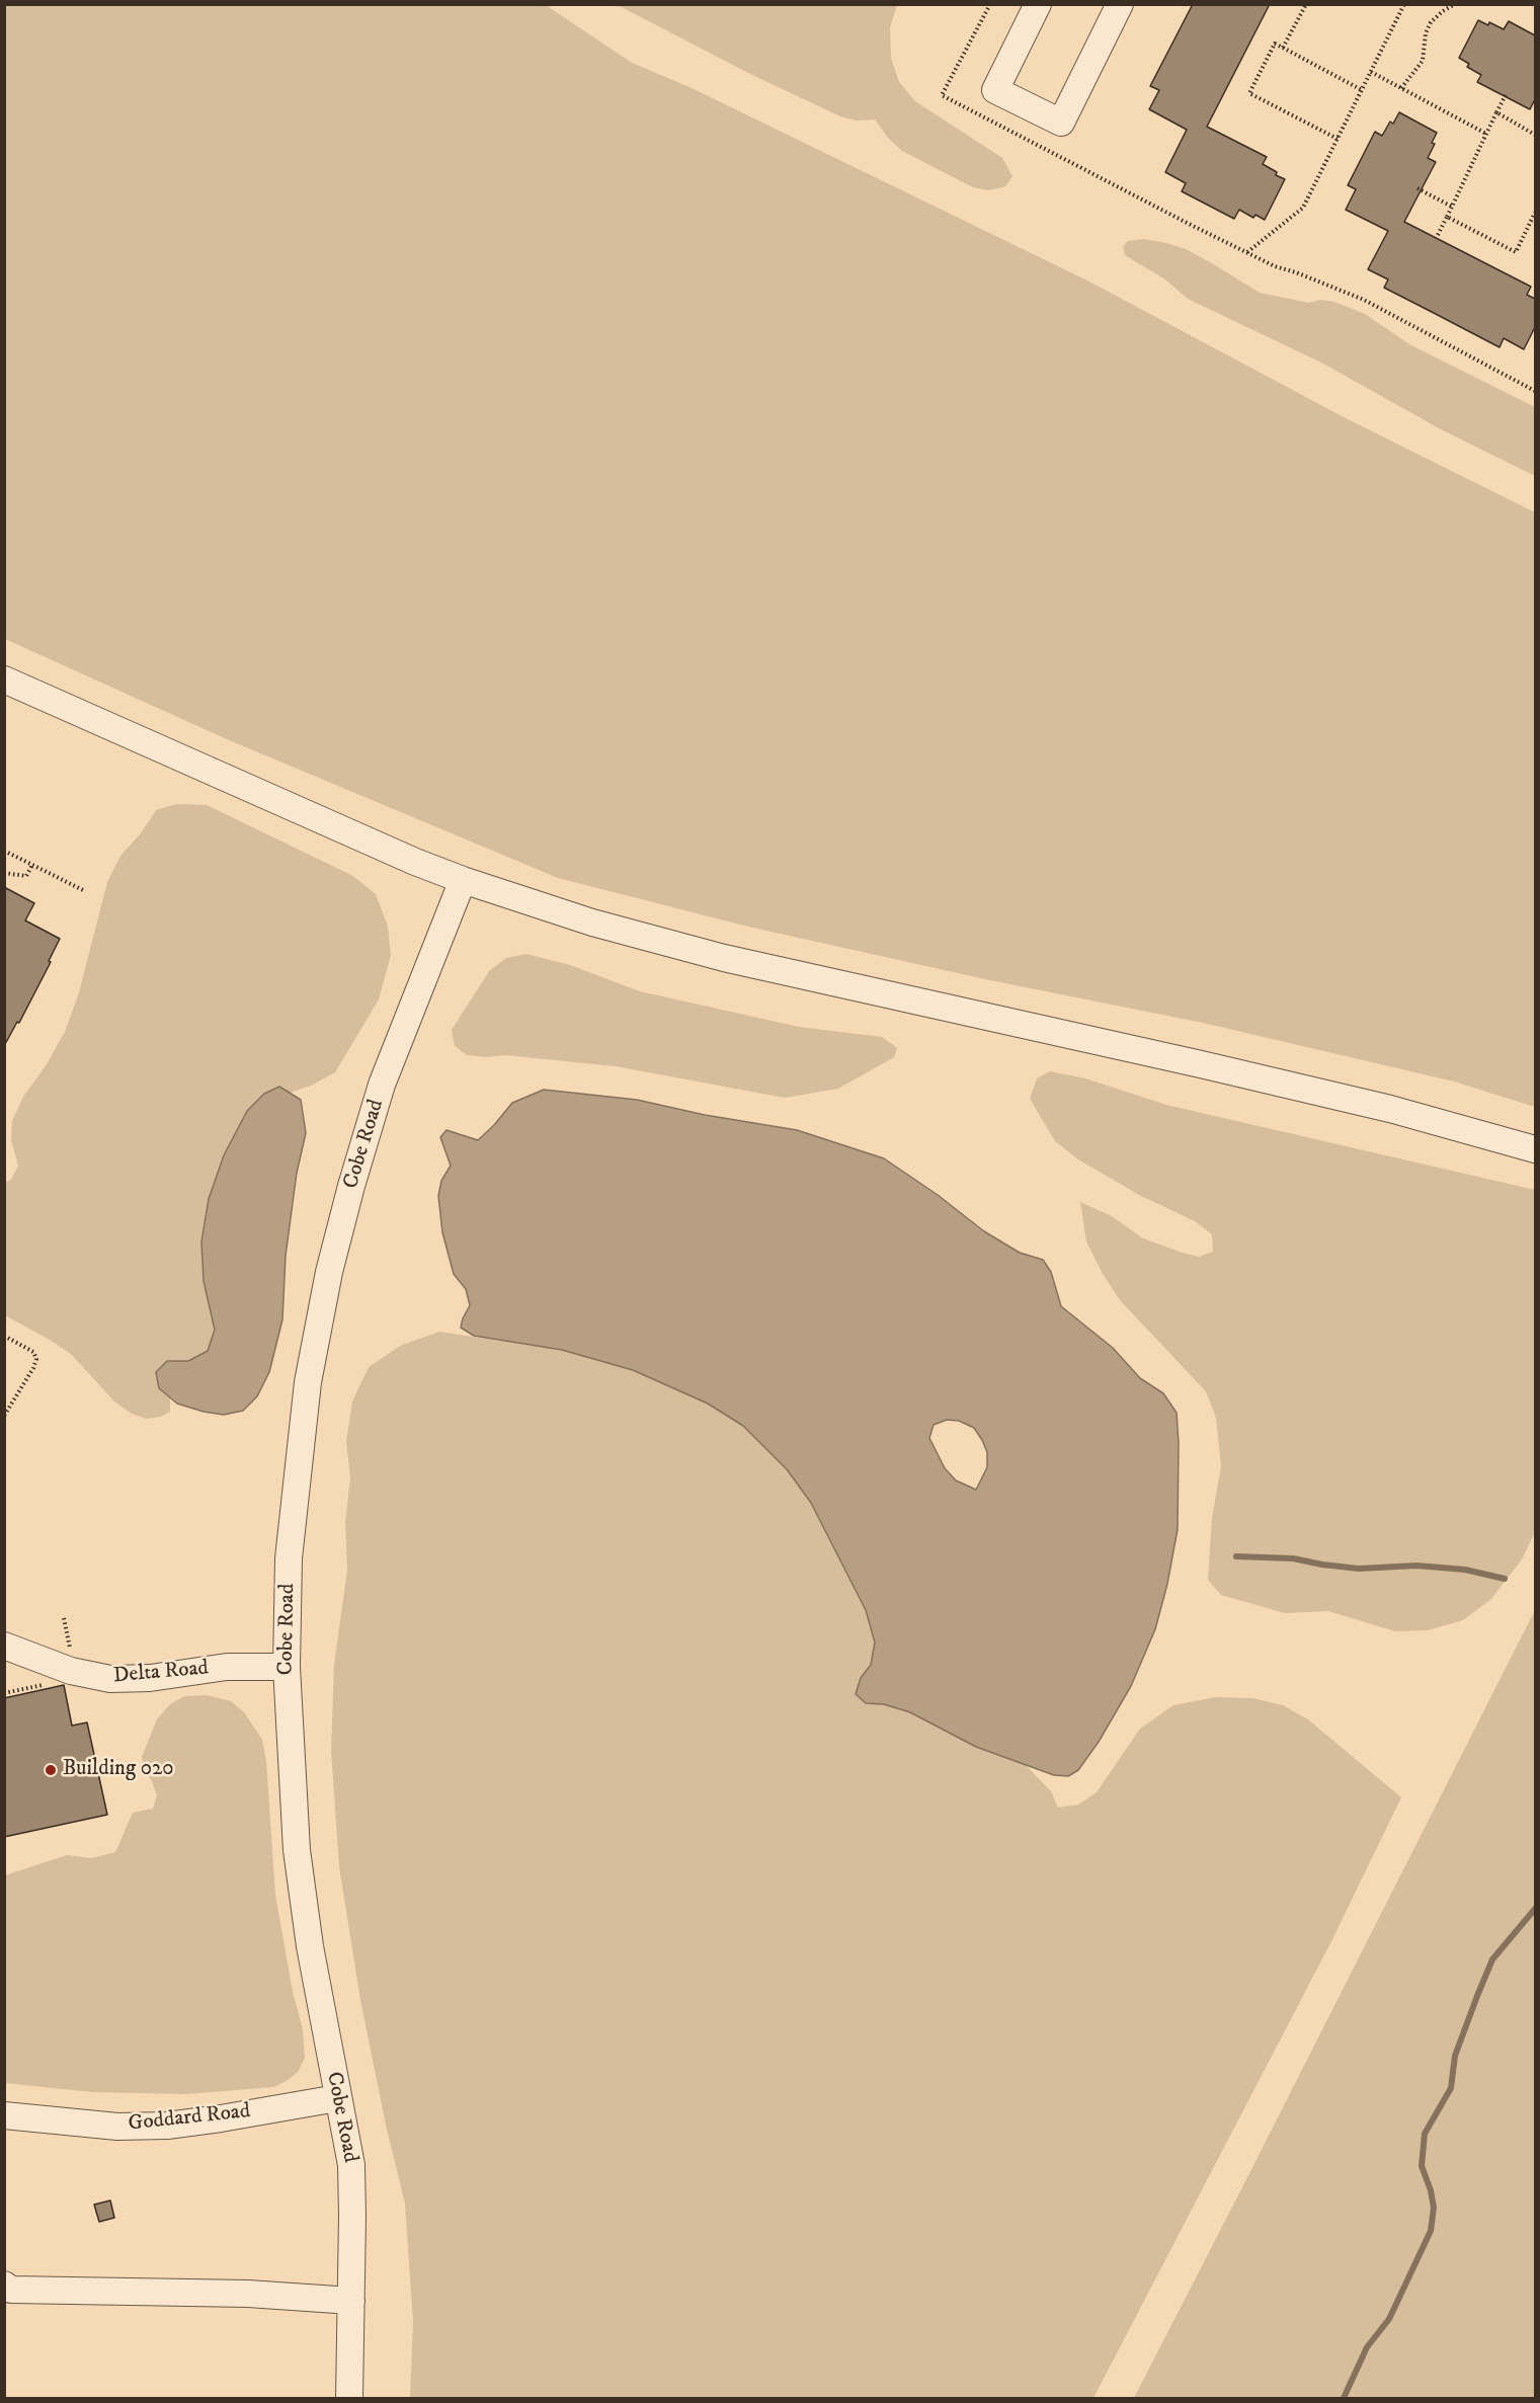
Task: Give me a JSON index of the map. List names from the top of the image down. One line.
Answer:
{"streets":{"street":["Cobe Road","Delta Road","Goddard Road"]},"crossings":[["Cobe Road","Delta Road"],["Cobe Road","Goddard Road"]],"places":["Building 020"]}
